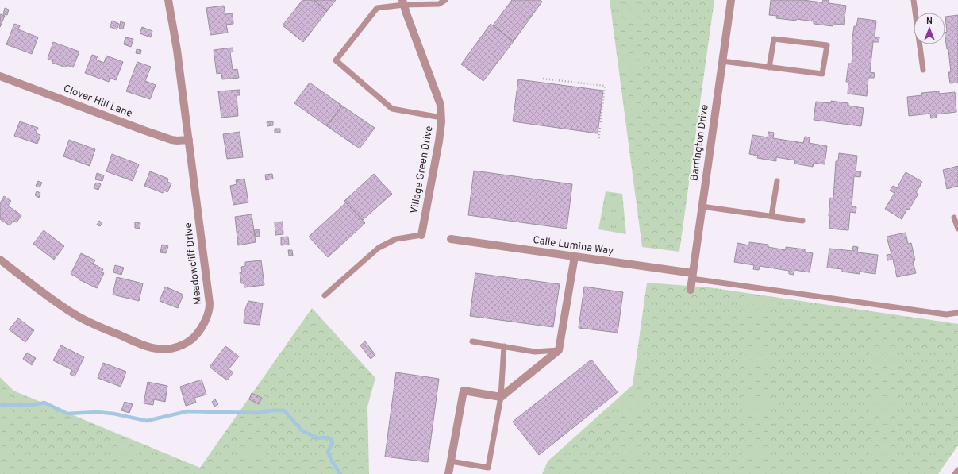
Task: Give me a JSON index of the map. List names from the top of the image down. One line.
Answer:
{"streets":{"street":["Clover Hill Lane","Barrington Drive","Village Green Drive","Calle Lumina Way","Meadowcliff Drive"]},"crossings":[["Clover Hill Lane","Meadowcliff Drive"],["Barrington Drive","Calle Lumina Way"]],"north":"top"}
